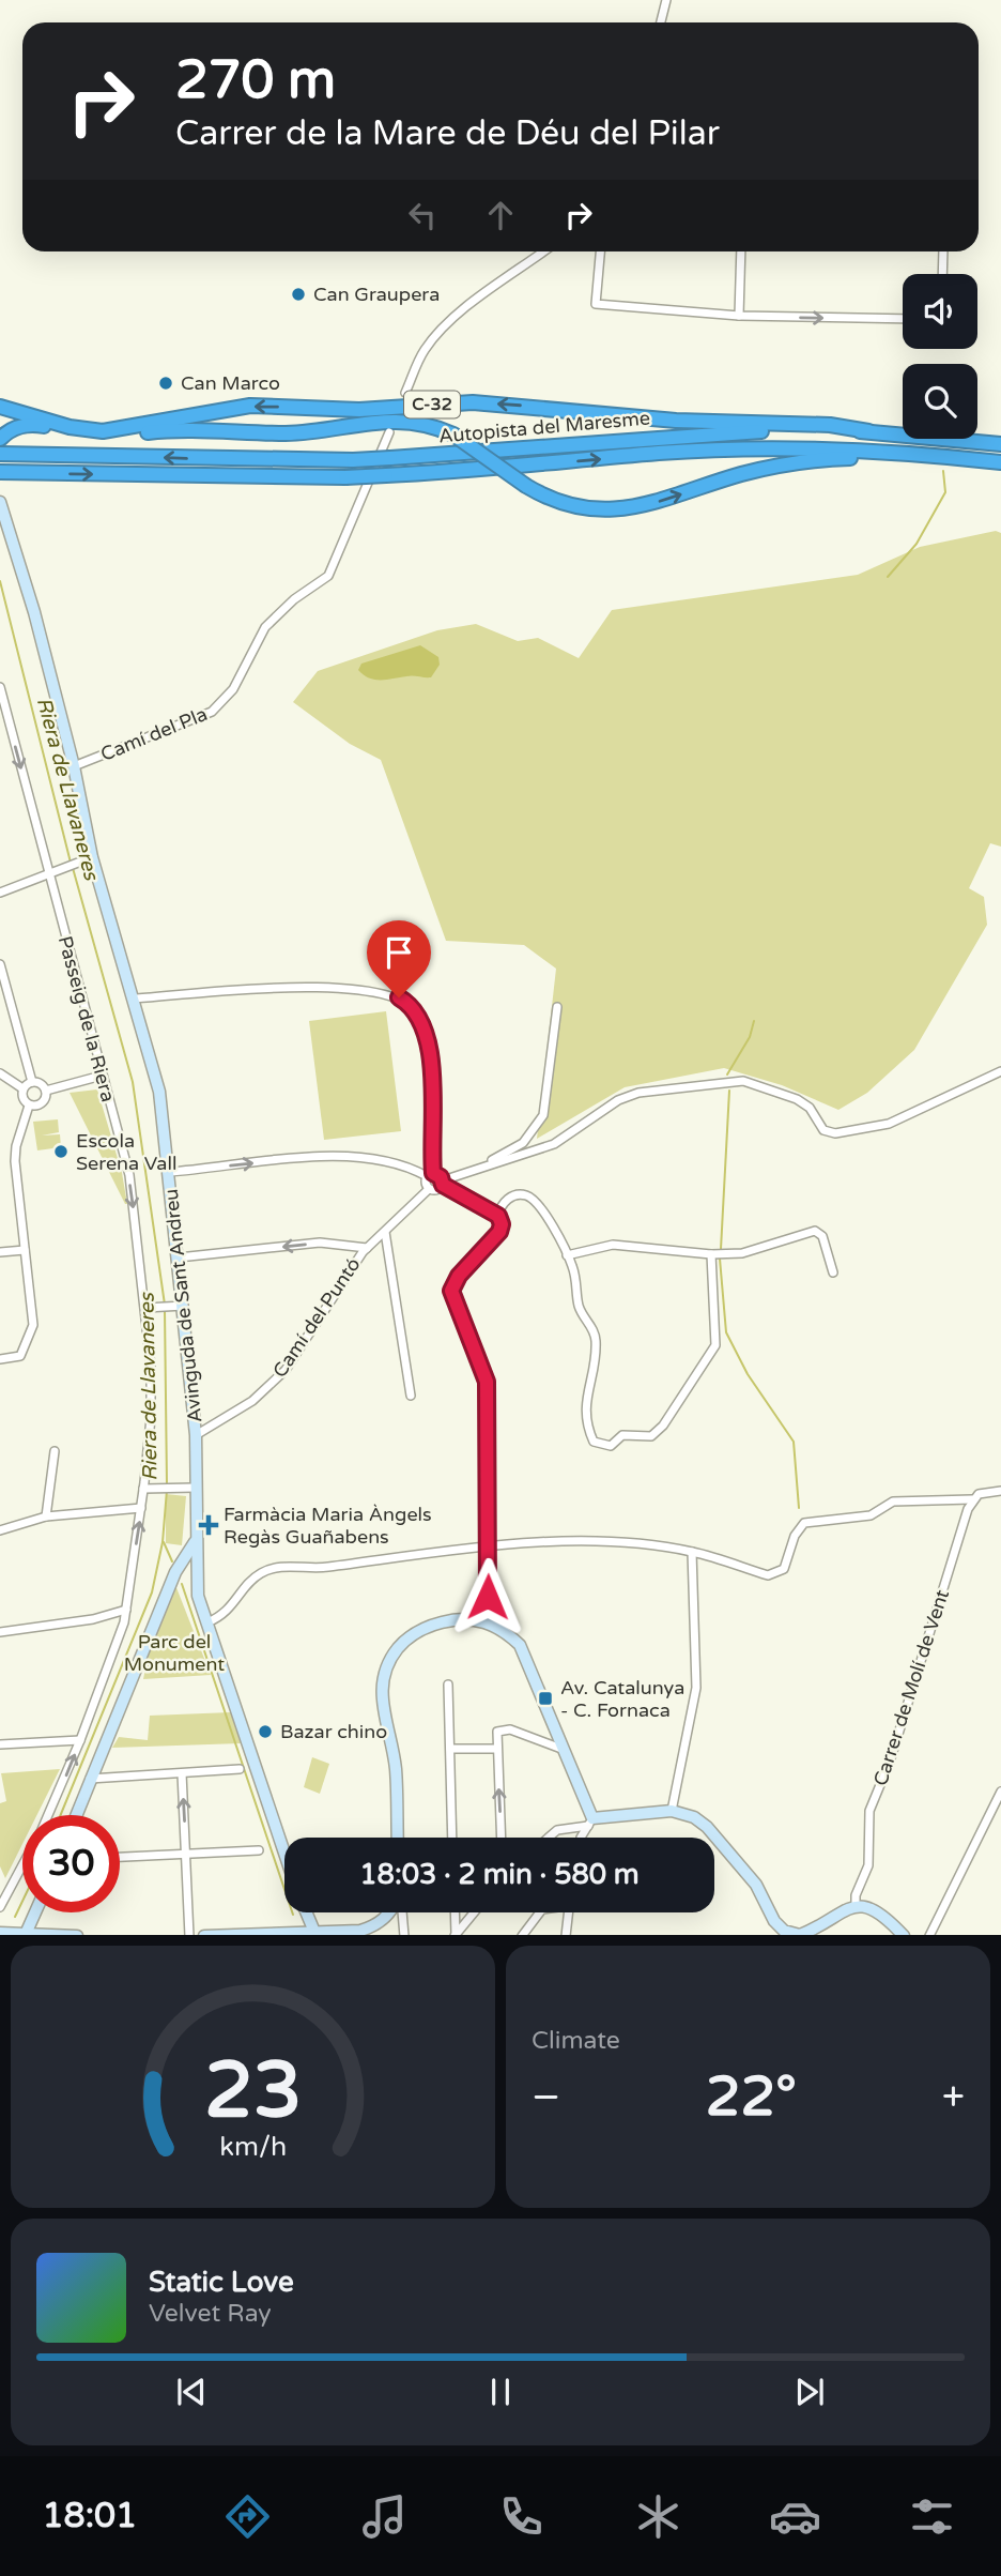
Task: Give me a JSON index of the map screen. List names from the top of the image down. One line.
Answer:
{"streets":{"highway":["C-32","Autopista del Maresme"],"street":["Camí del Pla","Passeig de la Riera","Avinguda de Sant Andreu","Camí del Puntó","Carrer de Molí de Vent"]},"crossings":[["C-32","Autopista del Maresme"],["Camí del Pla","Avinguda de Sant Andreu"],["Avinguda de Sant Andreu","Camí del Puntó"]],"water":["Riera de Llavaneres"],"parks":["Parc del Monument"],"places":{"other":["Can Graupera","Can Marco","Escola Serena Vall","Bazar chino"],"health":["Farmàcia Maria Àngels Regàs Guañabens"],"transit":["Av. Catalunya - C. Fornaca"]},"page":{"turn":["270 m","Carrer de la Mare de Déu del Pilar"],"limit":"30","trip":"18:03 · 2 min · 580 m","tile":"Climate","heat":["−","22°","+"],"song":["Static Love","Velvet Ray"],"tabs":"18:01","gauge":["23","km/h"]}}
